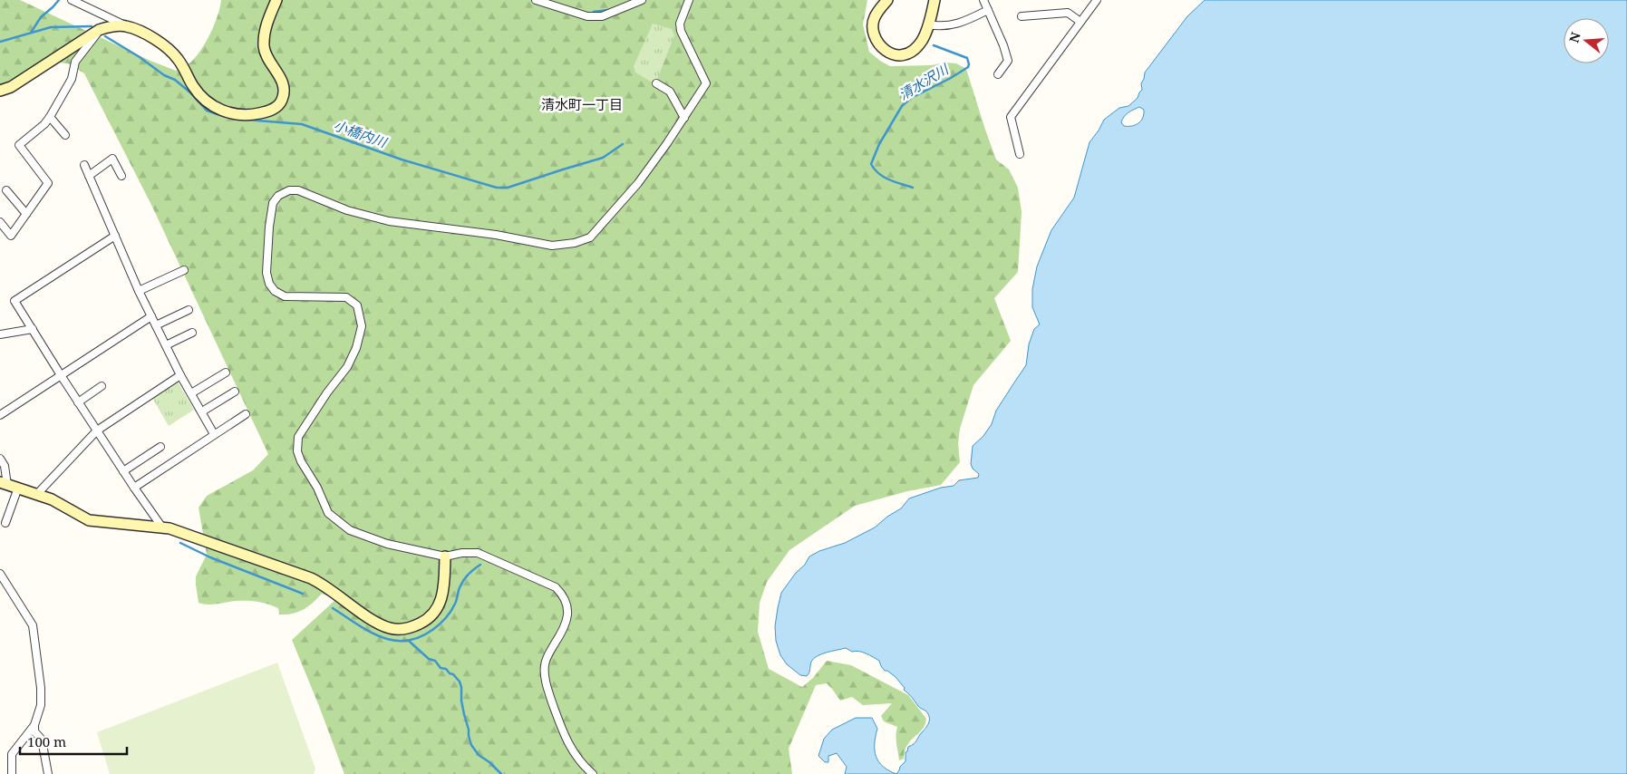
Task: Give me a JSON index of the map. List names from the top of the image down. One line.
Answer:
{"districts":["清水町一丁目"],"water":["清水沢川","小橋内川"],"scale_bar":"100 m","north":"left"}
